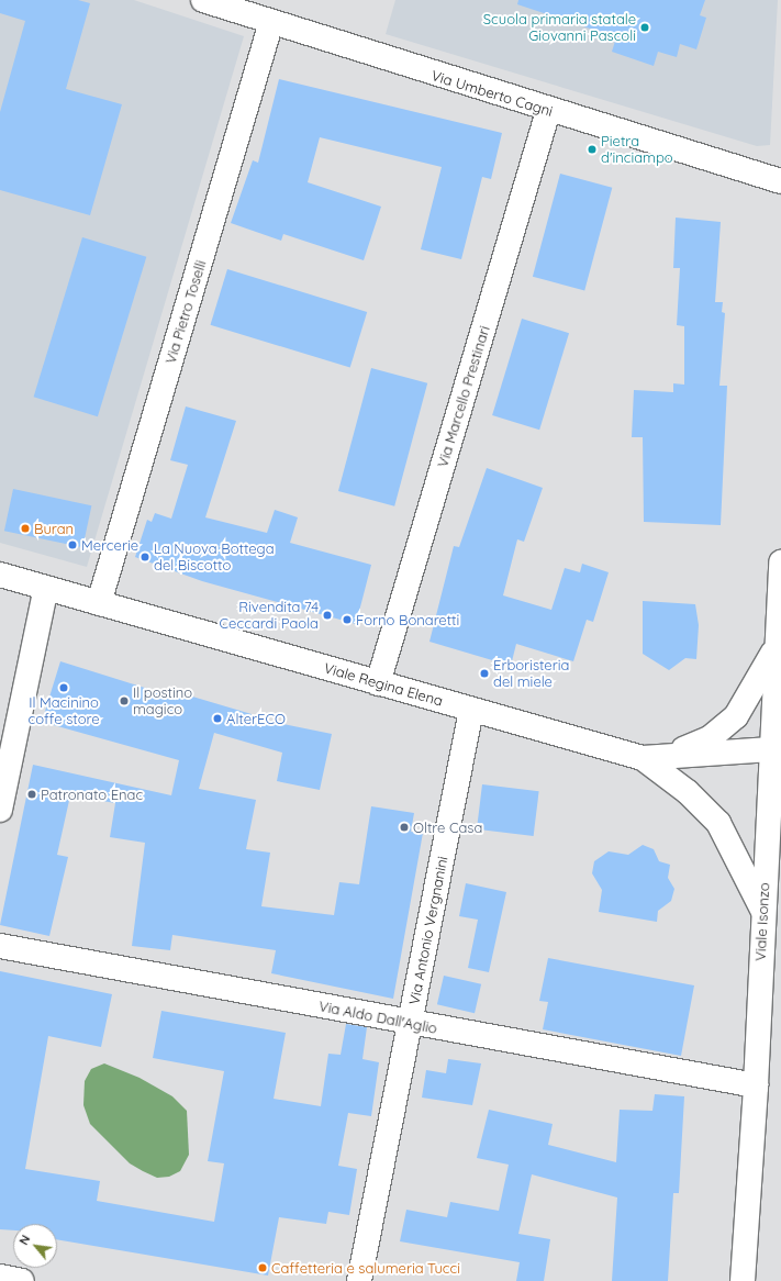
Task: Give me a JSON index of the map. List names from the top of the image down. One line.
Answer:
{"streets":{"street":["Via Umberto Cagni","Via Pietro Toselli","Via Marcello Prestinari","Viale Regina Elena","Viale Isonzo","Via Antonio Vergnanini","Via Aldo Dall'Aglio"]},"crossings":[["Via Umberto Cagni","Via Pietro Toselli"],["Via Umberto Cagni","Via Marcello Prestinari"],["Via Pietro Toselli","Viale Regina Elena"],["Via Marcello Prestinari","Viale Regina Elena"],["Viale Regina Elena","Viale Isonzo"],["Viale Regina Elena","Via Antonio Vergnanini"],["Viale Isonzo","Via Aldo Dall'Aglio"],["Via Antonio Vergnanini","Via Aldo Dall'Aglio"]],"places":["Scuola primaria statale Giovanni Pascoli","Pietra d'inciampo","Buran","Mercerie","La Nuova Bottega del Biscotto","Rivendita 74 Ceccardi Paola","Forno Bonaretti","Erboristeria del miele","Il Macinino coffe store","Il postino magico","AlterECO","Patronato Enac","Oltre Casa","Caffetteria e salumeria Tucci"],"north":"top left"}
